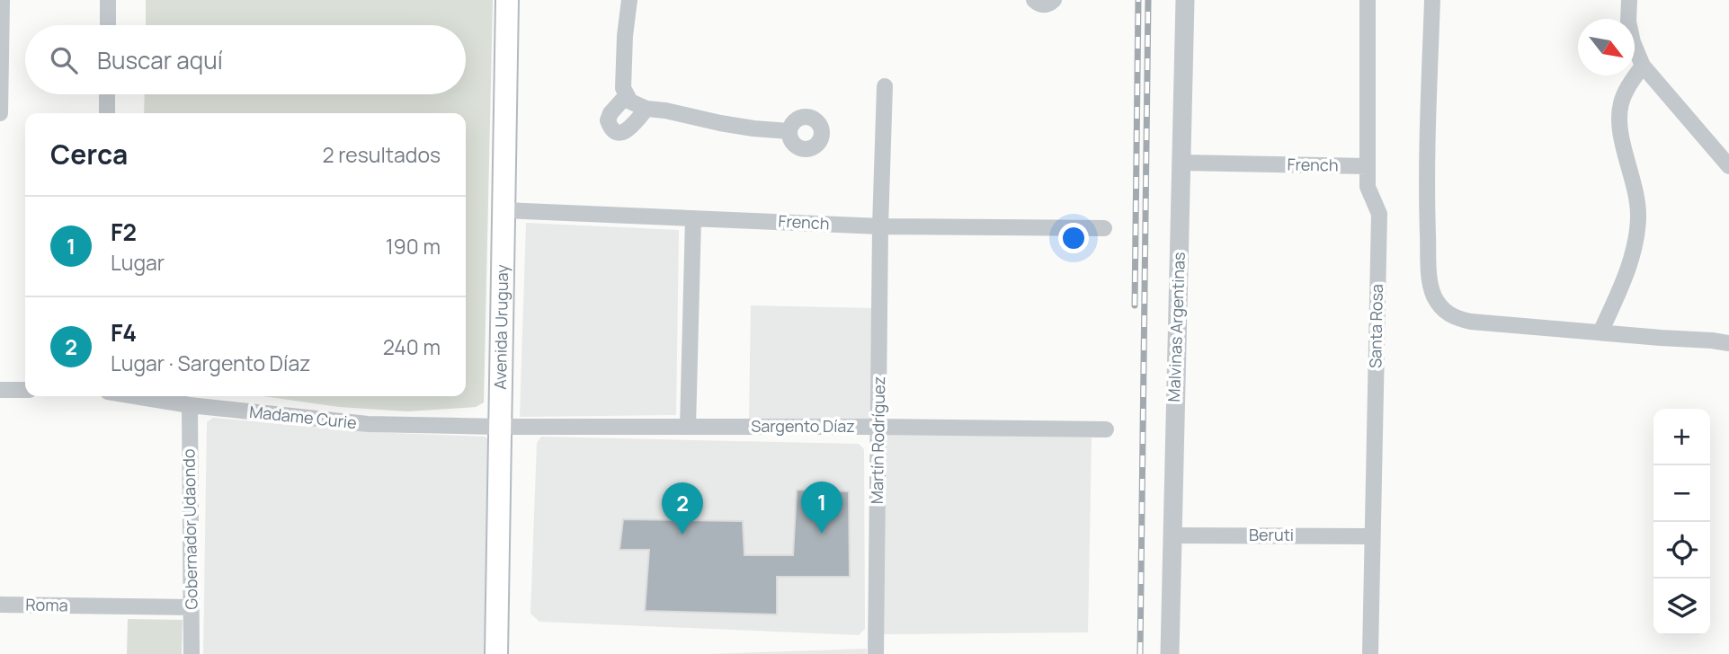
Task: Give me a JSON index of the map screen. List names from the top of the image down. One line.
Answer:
{"streets":{"main road":["Avenida Uruguay"],"street":["French","Santa Rosa","Malvinas Argentinas","Madame Curie","Sargento Díaz","Martín Rodríguez","Gobernador Udaondo","Beruti","Roma"]},"crossings":[["French","Santa Rosa"],["French","Avenida Uruguay"],["French","Malvinas Argentinas"],["French","Martín Rodríguez"],["Santa Rosa","Beruti"],["Avenida Uruguay","Madame Curie"],["Avenida Uruguay","Sargento Díaz"],["Malvinas Argentinas","Beruti"],["Madame Curie","Sargento Díaz"],["Madame Curie","Gobernador Udaondo"],["Sargento Díaz","Martín Rodríguez"],["Gobernador Udaondo","Roma"]],"north":"bottom right","page":{"search":"Buscar aquí","heading":["Cerca","2 resultados"],"list":[{"mark":"1","name":"F2","note":"Lugar","value":"190 m"},{"mark":"2","name":"F4","note":"Lugar · Sargento Díaz","value":"240 m"}],"map_buttons":["+","−"],"pins":["1","2"]}}
